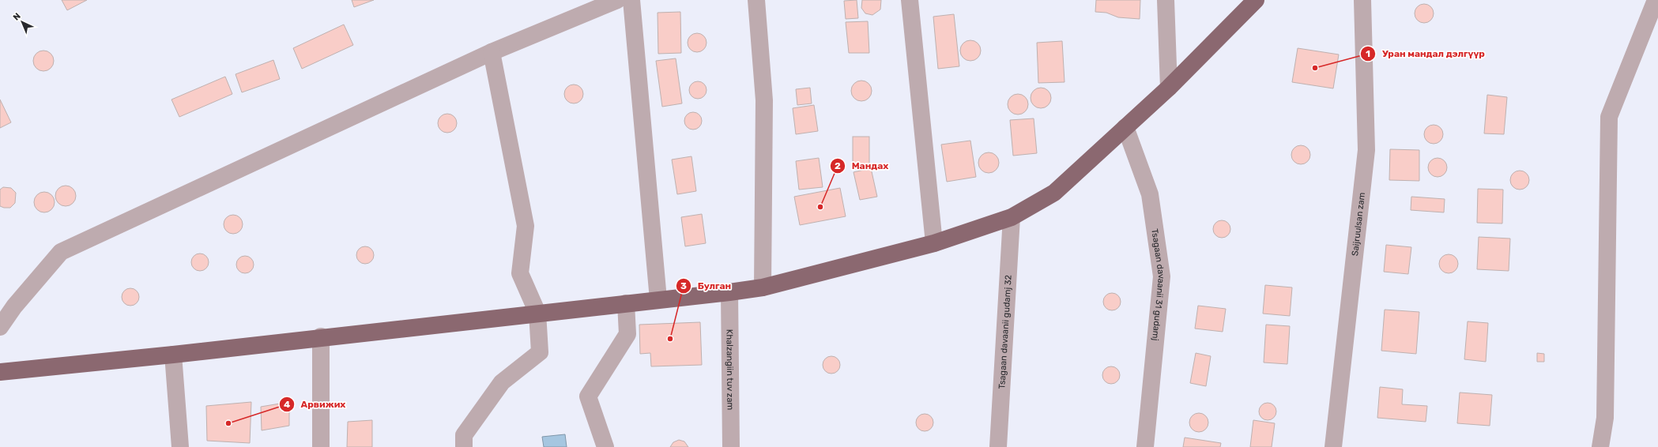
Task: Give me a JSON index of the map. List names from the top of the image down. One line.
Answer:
{"streets":{"street":["Saijruulsan zam","Tsagaan davaanii 31 gudamj","Tsagaan davaanii gudamj 32","Khalzangiin tuv zam"]},"places":["Уран мандал дэлгүүр","Мандах","Булган","Арвижих"],"north":"top left"}
